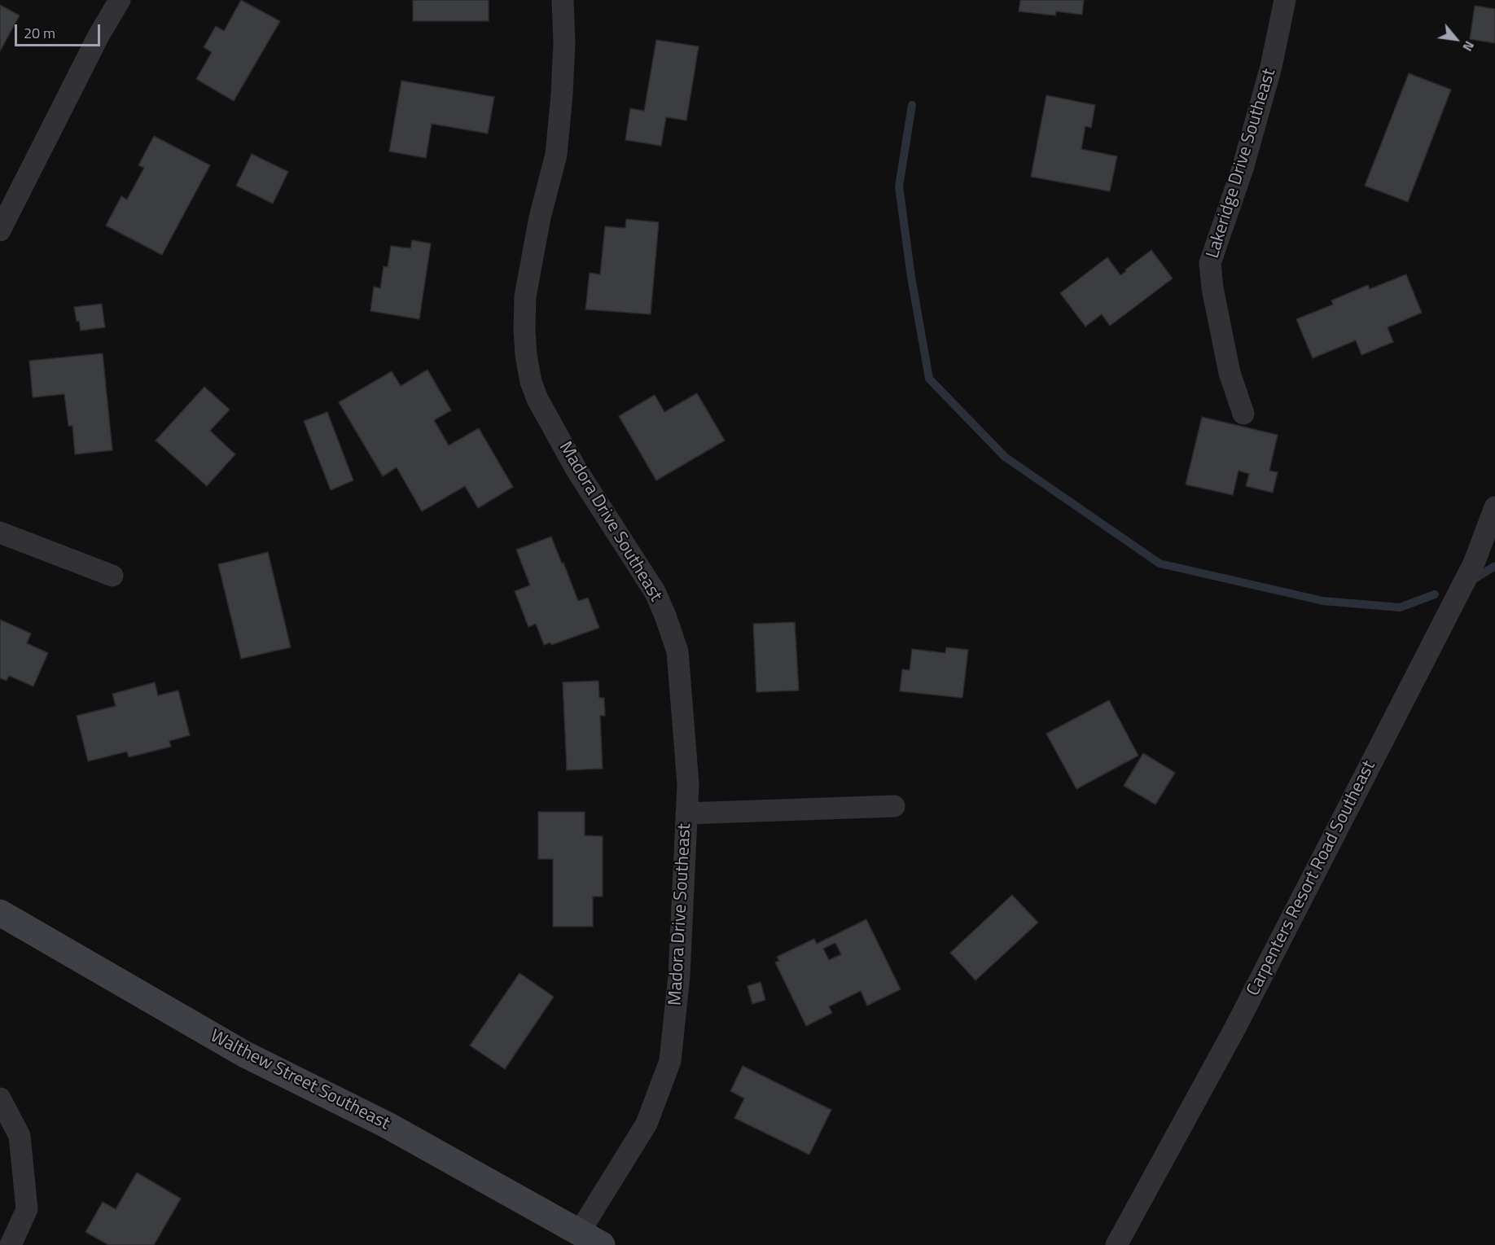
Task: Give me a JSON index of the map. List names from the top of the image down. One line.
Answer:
{"streets":{"street":["Lakeridge Drive Southeast","Madora Drive Southeast","Carpenters Resort Road Southeast","Walthew Street Southeast"]},"crossings":[["Madora Drive Southeast","Walthew Street Southeast"]],"scale_bar":"20 m","north":"bottom right"}
